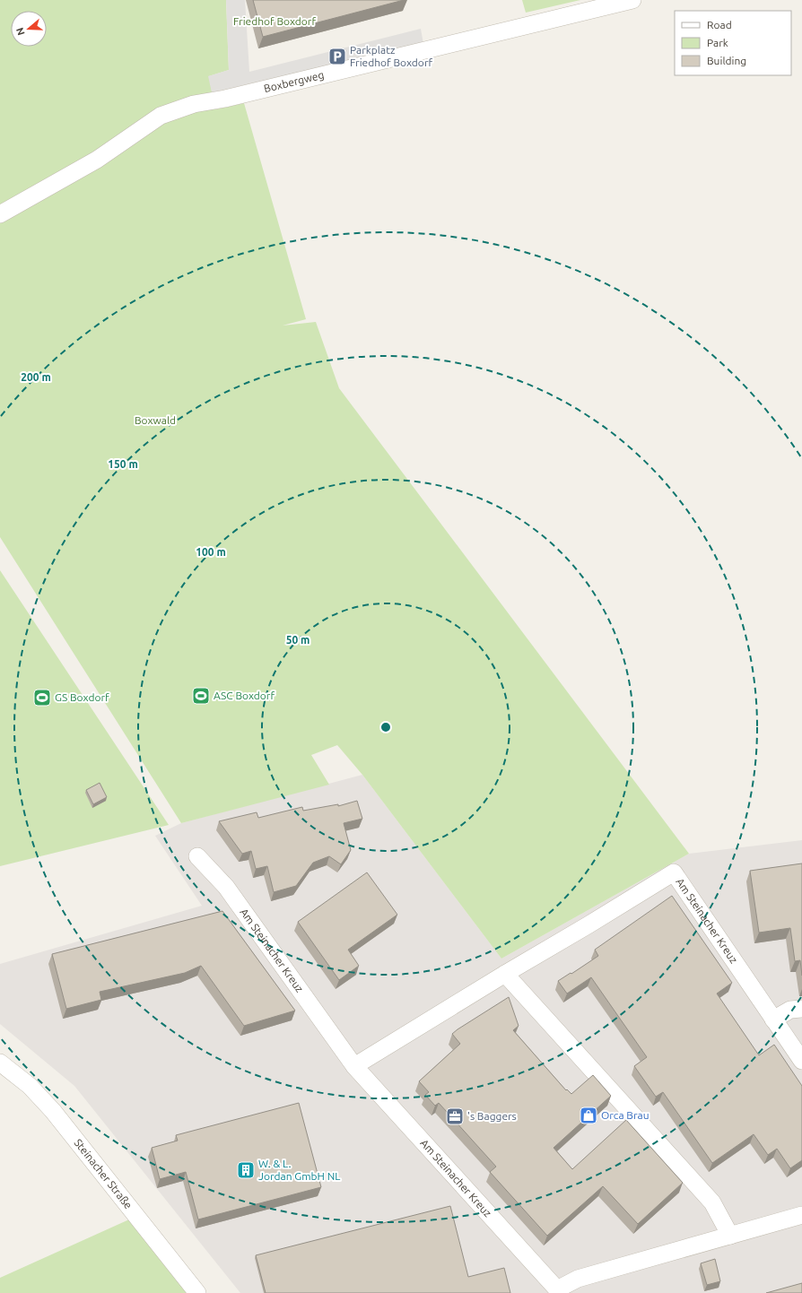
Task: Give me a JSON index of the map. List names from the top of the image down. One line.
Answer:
{"streets":{"street":["Boxbergweg","Am Steinacher Kreuz","Steinacher Straße"]},"parks":["Friedhof Boxdorf","Boxwald"],"places":{"parking":["Parkplatz Friedhof Boxdorf"],"sports":["ASC Boxdorf","GS Boxdorf"],"shop":["Orca Brau"],"office":["'s Baggers"],"building":["W. & L. Jordan GmbH NL"]},"legend":["Road","Park","Building"],"north":"left","rings":["200 m","150 m","100 m","50 m"]}
